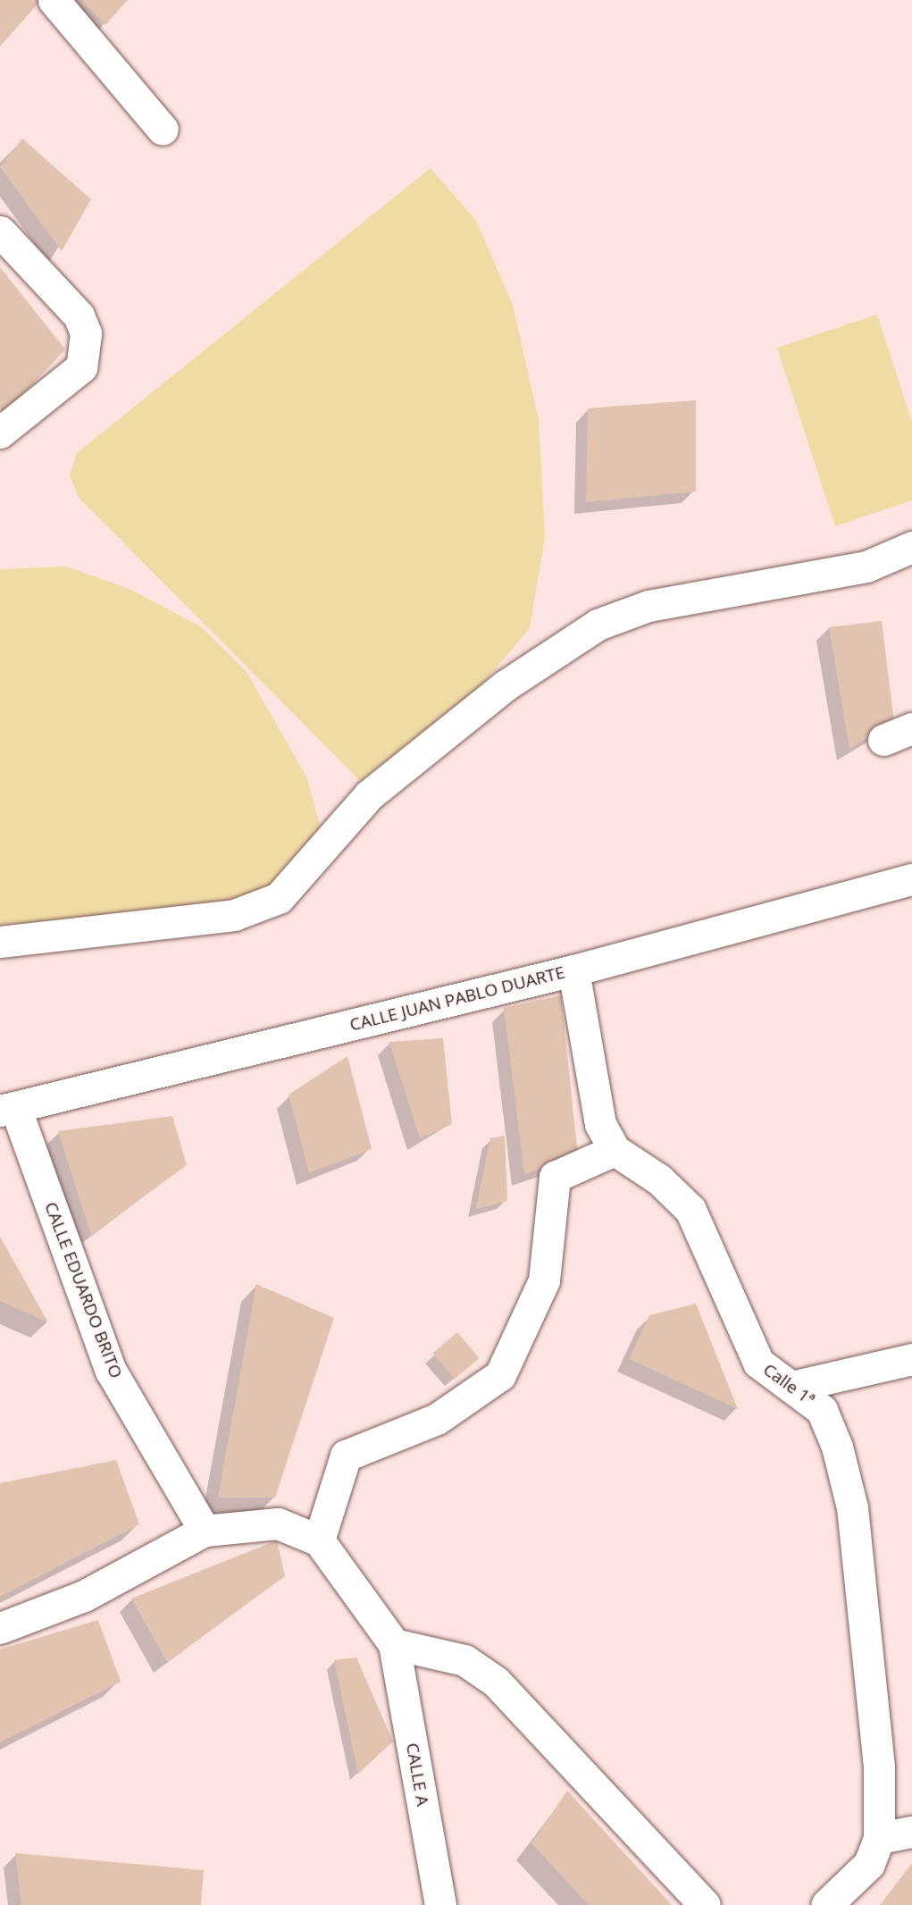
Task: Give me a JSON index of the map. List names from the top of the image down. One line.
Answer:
{"streets":{"street":["CALLE JUAN PABLO DUARTE","CALLE EDUARDO BRITO","Calle 1ª","CALLE A"]},"crossings":[["CALLE JUAN PABLO DUARTE","CALLE EDUARDO BRITO"],["CALLE JUAN PABLO DUARTE","Calle 1ª"]]}
